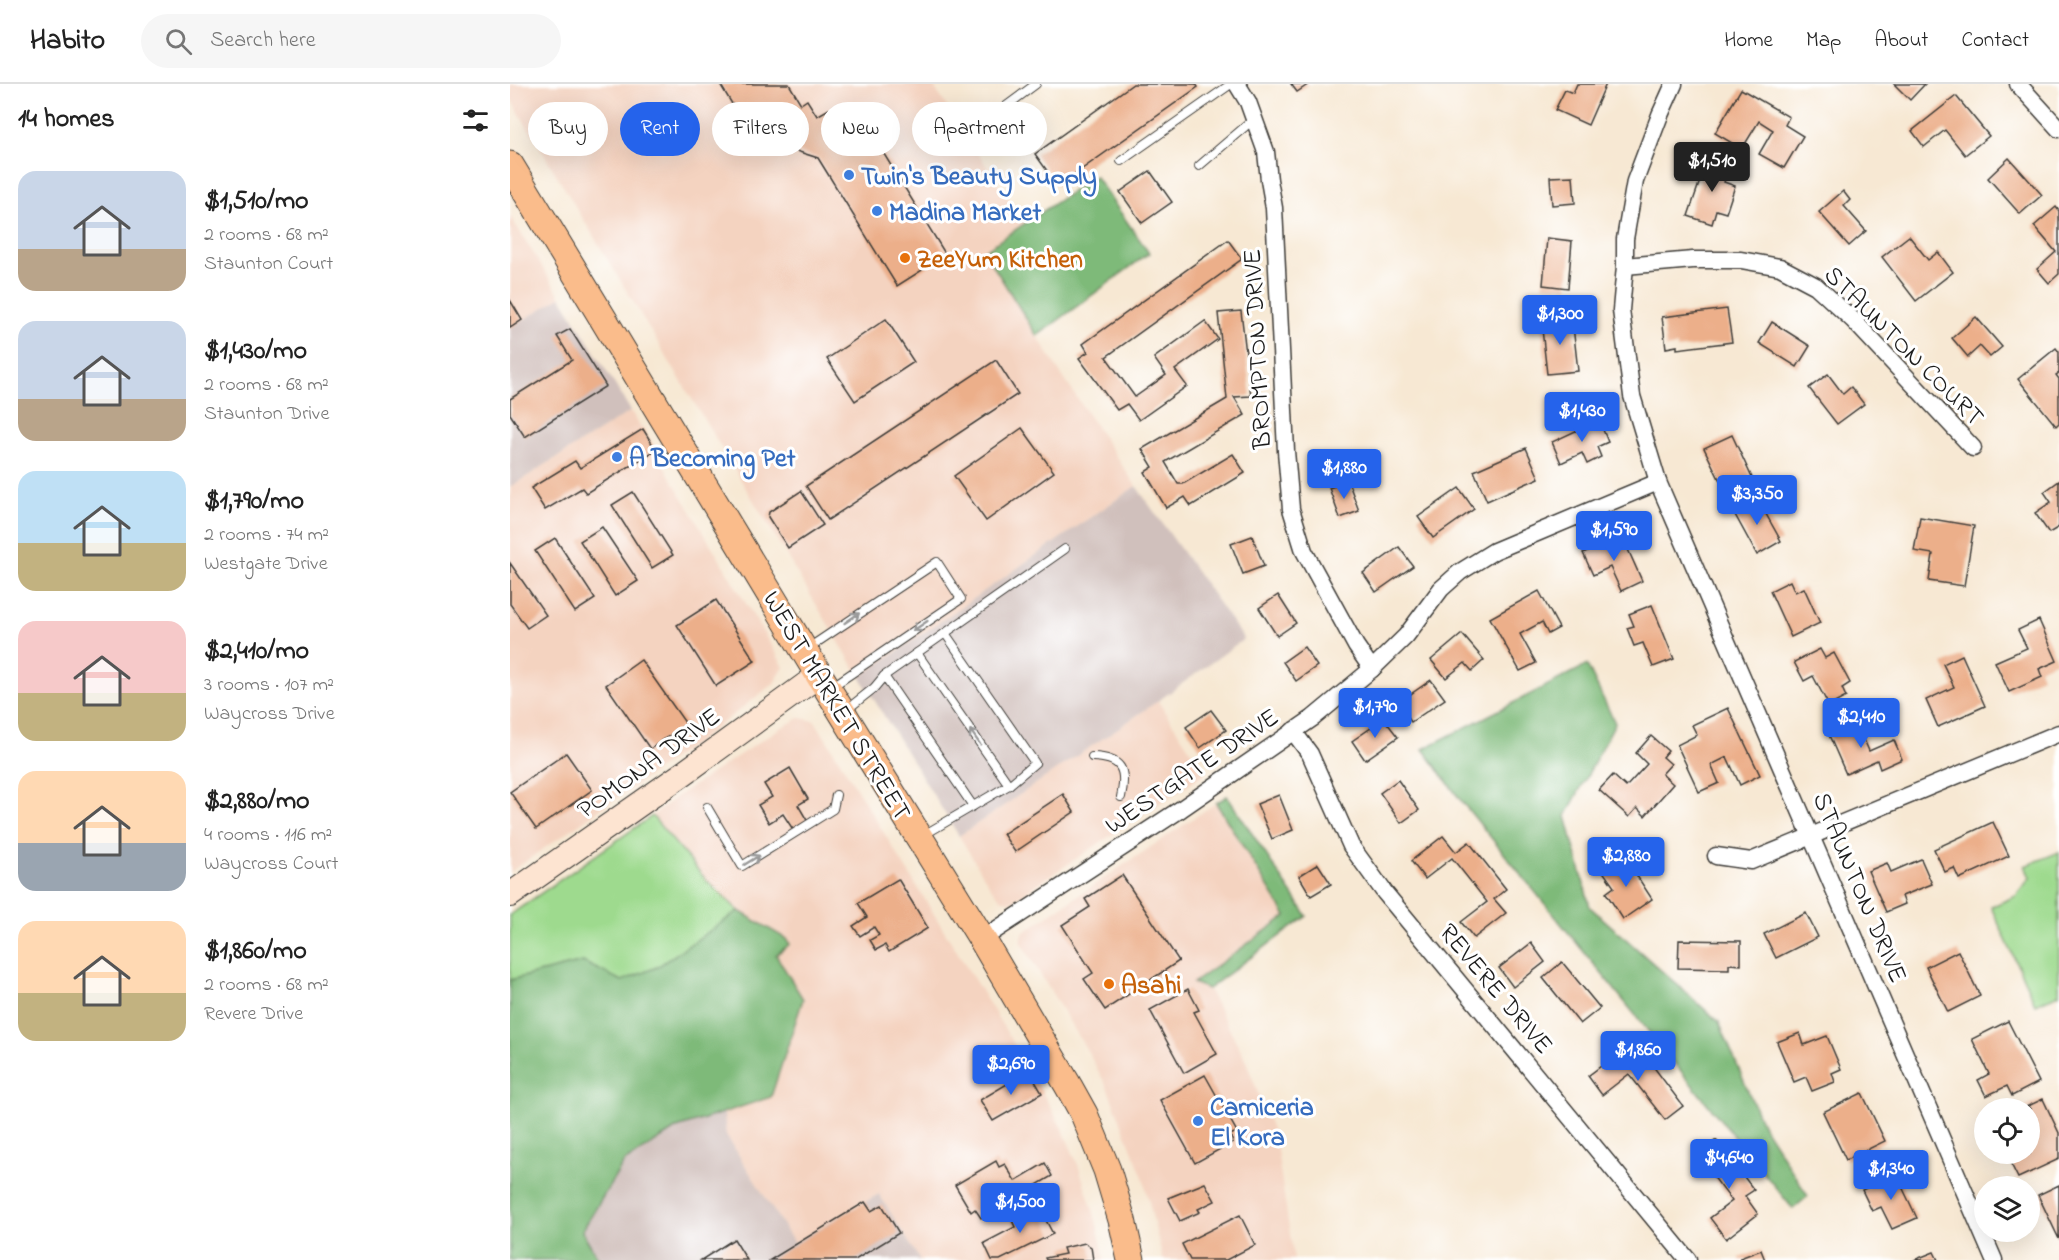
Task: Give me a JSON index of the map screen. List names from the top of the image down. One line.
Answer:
{"streets":{"main road":["WEST MARKET STREET"],"street":["STAUNTON COURT","BROMPTON DRIVE","POMONA DRIVE","WESTGATE DRIVE","STAUNTON DRIVE","REVERE DRIVE"]},"crossings":[["STAUNTON COURT","STAUNTON DRIVE"],["BROMPTON DRIVE","WESTGATE DRIVE"],["WEST MARKET STREET","POMONA DRIVE"],["WEST MARKET STREET","WESTGATE DRIVE"],["WESTGATE DRIVE","STAUNTON DRIVE"],["WESTGATE DRIVE","REVERE DRIVE"]],"places":["Twin's Beauty Supply","Madina Market","ZeeYum Kitchen","A Becoming Pet","Asahi","Carniceria El Kora"],"page":{"header":"Habito","search":"Search here","nav":["Home","Map","About","Contact"],"heading":"14 homes","chip":["Buy","Rent","Filters","New","Apartment"],"price":["$1,510","$1,300","$1,430","$1,880","$3,350","$1,590","$1,790","$2,410","$2,880","$1,860","$2,690","$4,640","$1,340","$1,500"],"list":[{"name":"$1,510/mo","note":"2 rooms · 68 m² · Staunton Court"},{"name":"$1,430/mo","note":"2 rooms · 68 m² · Staunton Drive"},{"name":"$1,790/mo","note":"2 rooms · 74 m² · Westgate Drive"},{"name":"$2,410/mo","note":"3 rooms · 107 m² · Waycross Drive"},{"name":"$2,880/mo","note":"4 rooms · 116 m² · Waycross Court"},{"name":"$1,860/mo","note":"2 rooms · 68 m² · Revere Drive"}]}}
